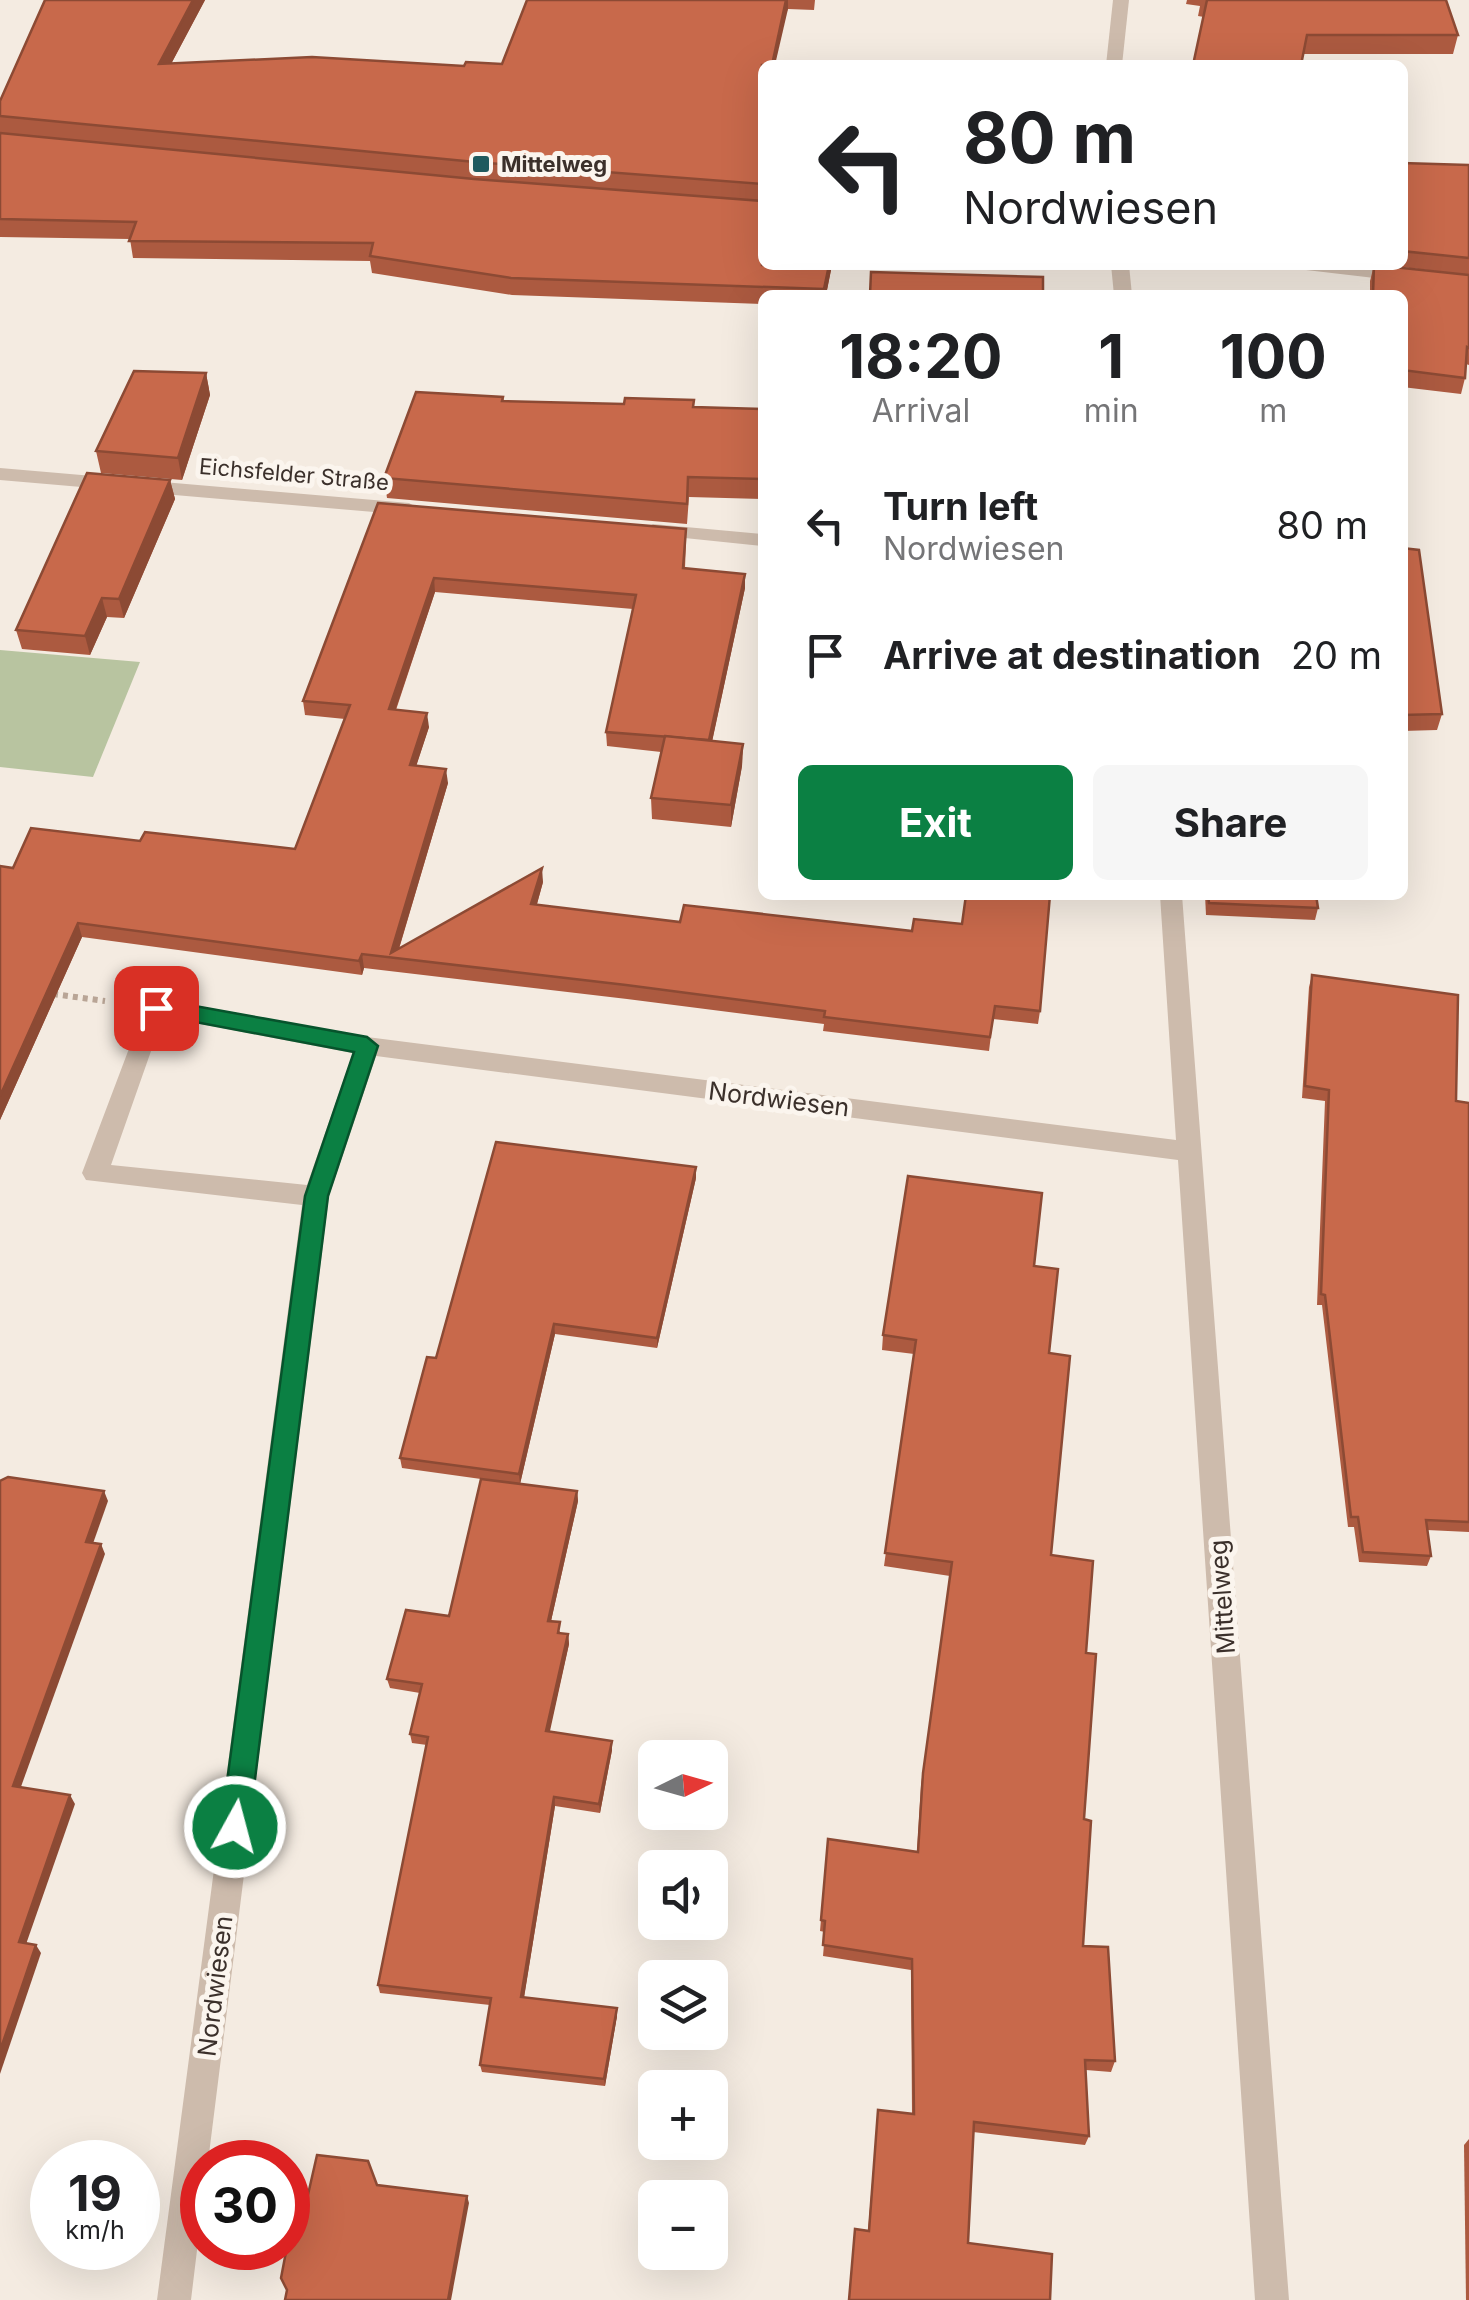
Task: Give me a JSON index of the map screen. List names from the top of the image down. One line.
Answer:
{"streets":{"street":["Eichsfelder Straße","Nordwiesen","Mittelweg"]},"crossings":[["Nordwiesen","Mittelweg"]],"places":{"transit":["Mittelweg"]},"north":"right","page":{"turn":["80 m","Nordwiesen"],"eta":["18:20","Arrival","1","min","100","m"],"list":[{"name":"Turn left","note":"Nordwiesen","value":"80 m"},{"name":"Arrive at destination","value":"20 m"}],"buttons":["Exit","Share"],"map_buttons":["+","−"],"speed":"19 km/h","limit":"30"}}
